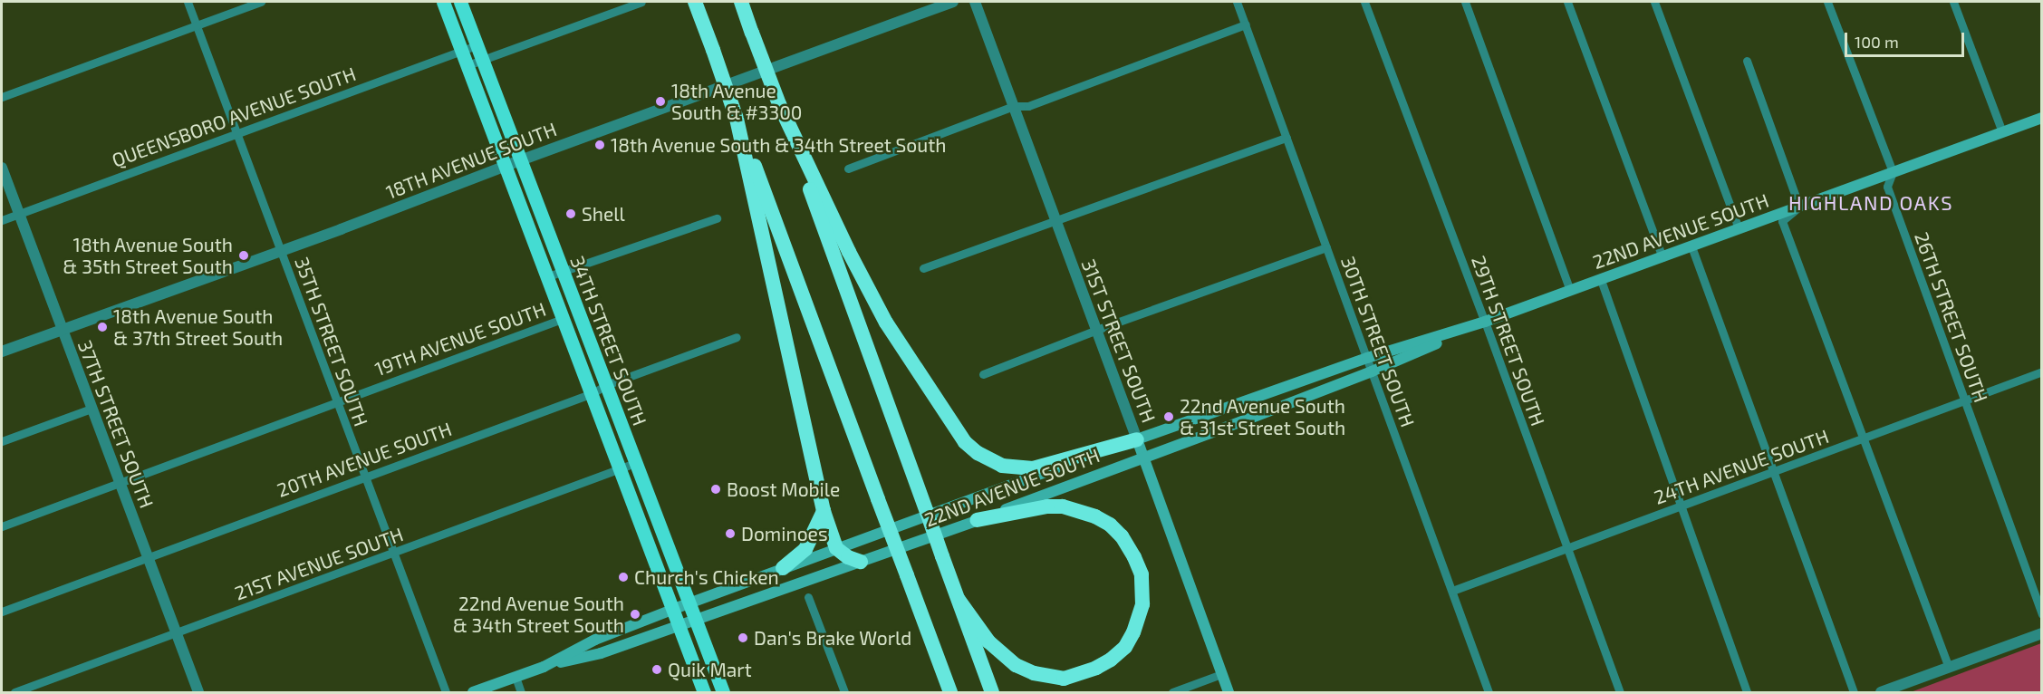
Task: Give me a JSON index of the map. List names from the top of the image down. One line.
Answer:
{"streets":{"highway":["34TH STREET SOUTH"],"main road":["22ND AVENUE SOUTH","31ST STREET SOUTH"],"street":["QUEENSBORO AVENUE SOUTH","18TH AVENUE SOUTH","26TH STREET SOUTH","19TH AVENUE SOUTH","29TH STREET SOUTH","35TH STREET SOUTH","30TH STREET SOUTH","37TH STREET SOUTH","20TH AVENUE SOUTH","24TH AVENUE SOUTH","21ST AVENUE SOUTH"]},"crossings":[["QUEENSBORO AVENUE SOUTH","34TH STREET SOUTH"],["QUEENSBORO AVENUE SOUTH","35TH STREET SOUTH"],["QUEENSBORO AVENUE SOUTH","37TH STREET SOUTH"],["18TH AVENUE SOUTH","34TH STREET SOUTH"],["18TH AVENUE SOUTH","35TH STREET SOUTH"],["18TH AVENUE SOUTH","37TH STREET SOUTH"],["22ND AVENUE SOUTH","26TH STREET SOUTH"],["22ND AVENUE SOUTH","34TH STREET SOUTH"],["22ND AVENUE SOUTH","31ST STREET SOUTH"],["22ND AVENUE SOUTH","29TH STREET SOUTH"],["22ND AVENUE SOUTH","30TH STREET SOUTH"],["26TH STREET SOUTH","24TH AVENUE SOUTH"],["19TH AVENUE SOUTH","34TH STREET SOUTH"],["19TH AVENUE SOUTH","35TH STREET SOUTH"],["19TH AVENUE SOUTH","37TH STREET SOUTH"],["34TH STREET SOUTH","20TH AVENUE SOUTH"],["34TH STREET SOUTH","21ST AVENUE SOUTH"],["29TH STREET SOUTH","24TH AVENUE SOUTH"],["35TH STREET SOUTH","20TH AVENUE SOUTH"],["35TH STREET SOUTH","21ST AVENUE SOUTH"],["30TH STREET SOUTH","24TH AVENUE SOUTH"],["37TH STREET SOUTH","20TH AVENUE SOUTH"],["37TH STREET SOUTH","21ST AVENUE SOUTH"]],"districts":["HIGHLAND OAKS"],"places":["18th Avenue South & #3300","18th Avenue South & 34th Street South","Shell","18th Avenue South & 35th Street South","18th Avenue South & 37th Street South","22nd Avenue South & 31st Street South","Boost Mobile","Dominoes","Church's Chicken","22nd Avenue South & 34th Street South","Dan's Brake World","Quik Mart"],"scale_bar":"100 m"}
